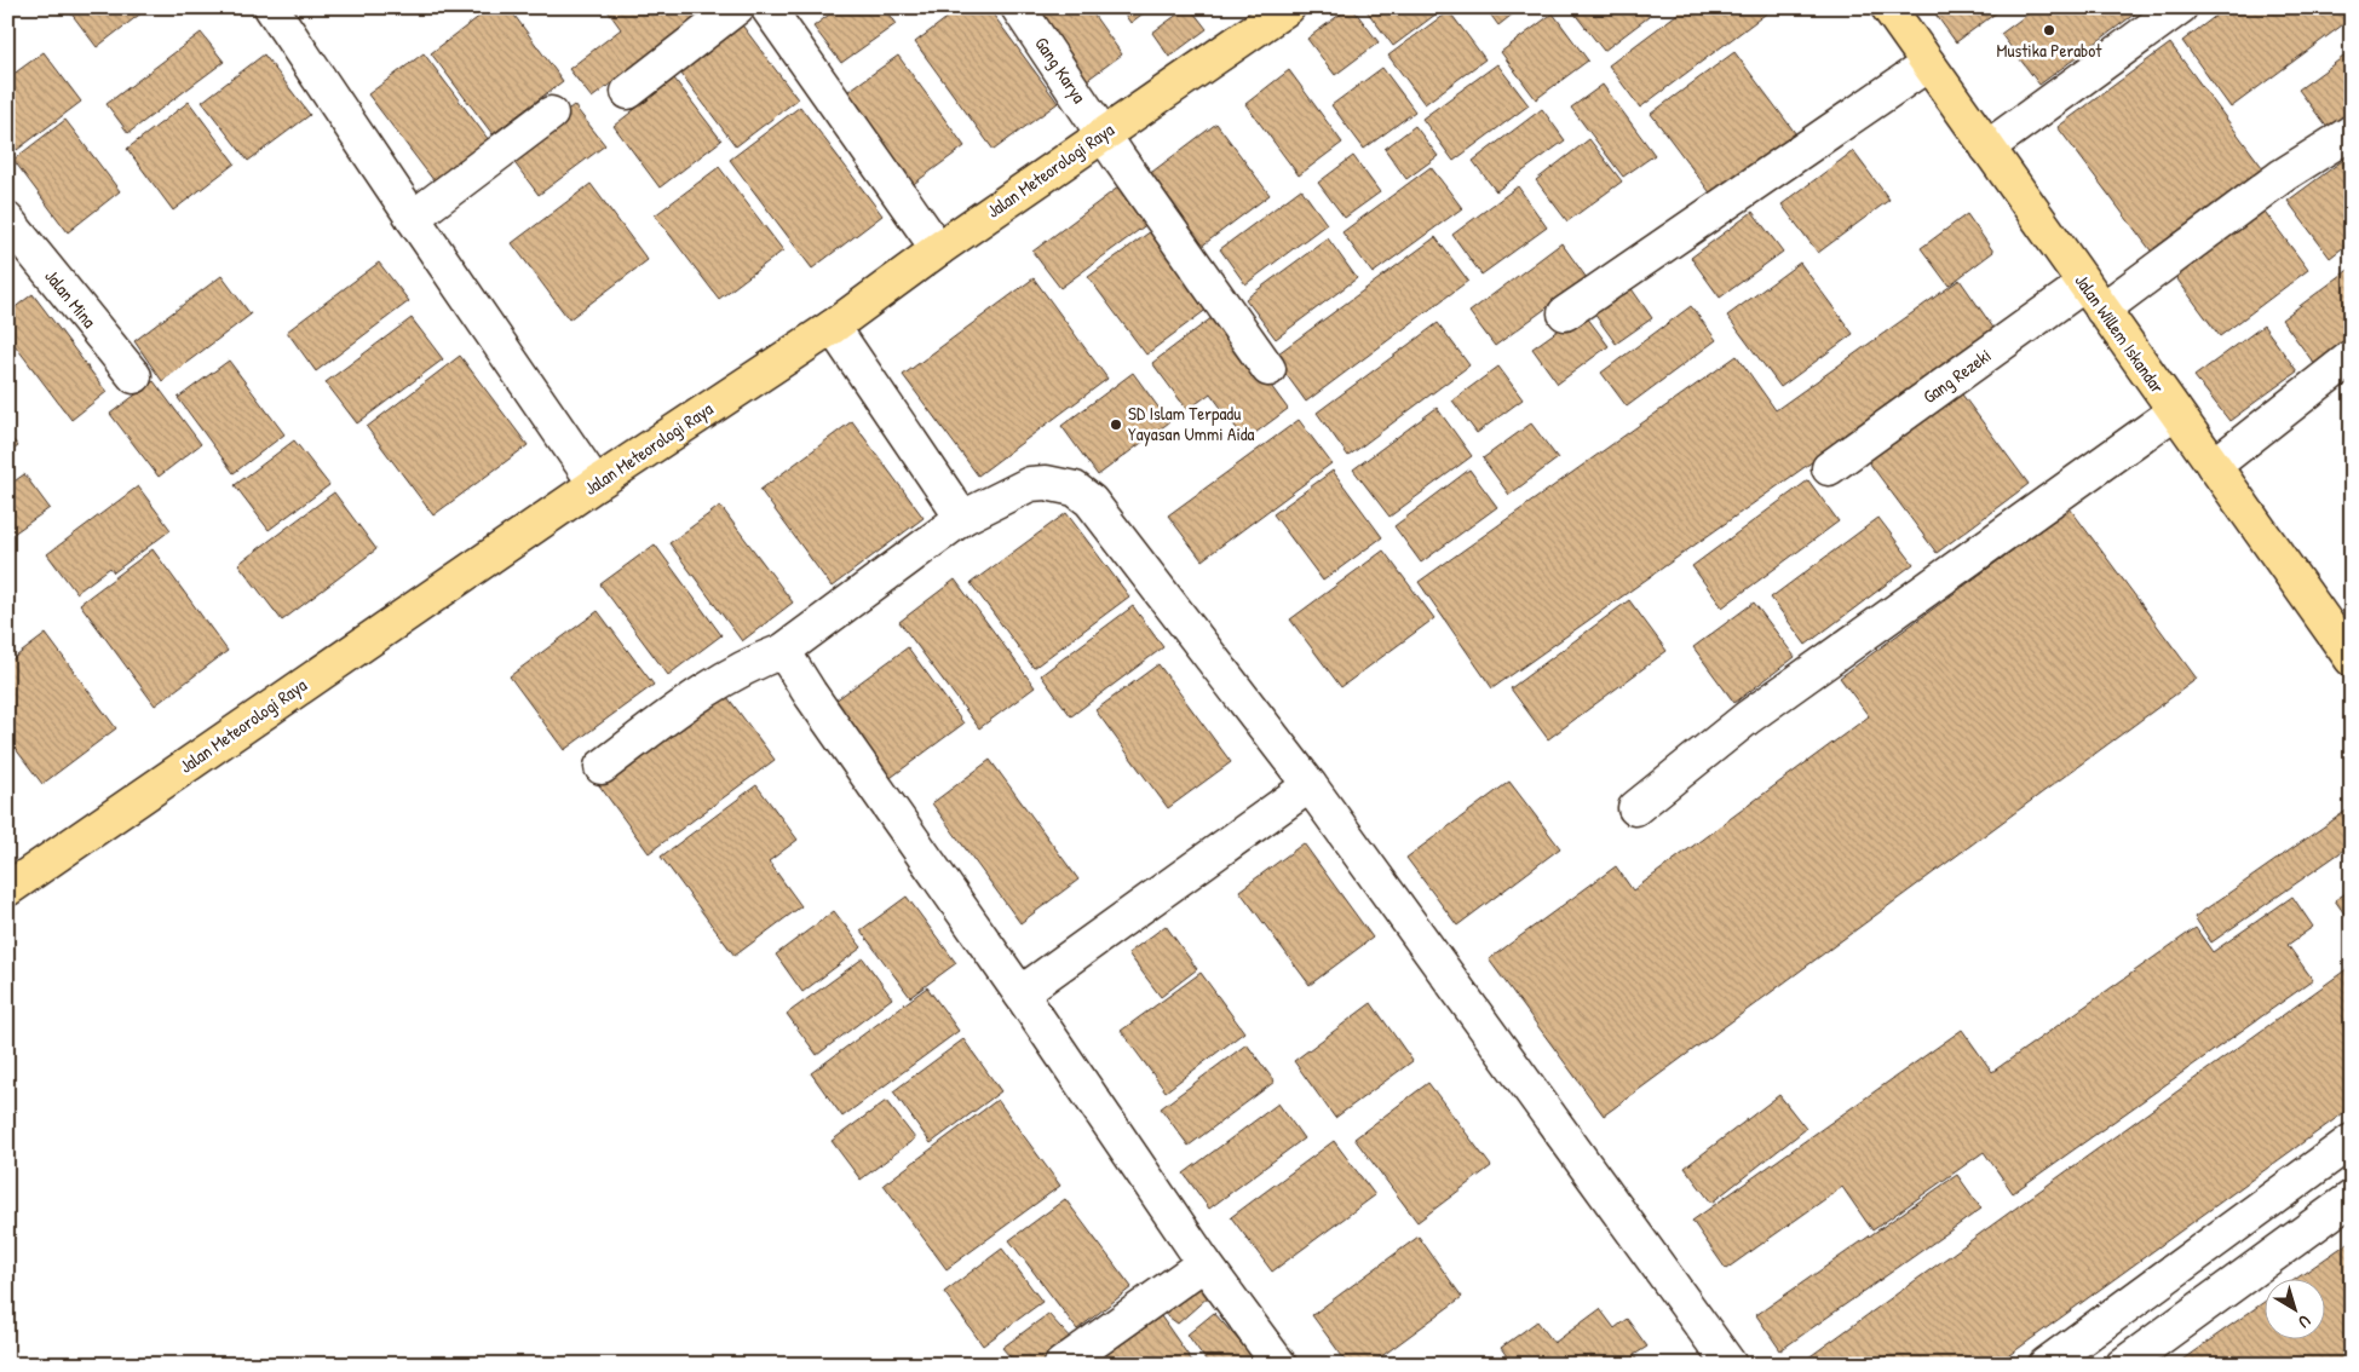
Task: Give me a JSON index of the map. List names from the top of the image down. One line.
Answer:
{"streets":{"main road":["Jalan Meteorologi Raya","Jalan Willem Iskandar"],"street":["Gang Karya","Jalan Mina","Gang Rezeki"]},"crossings":[["Gang Karya","Jalan Meteorologi Raya"],["Jalan Willem Iskandar","Gang Rezeki"]],"places":["Mustika Perabot","SD Islam Terpadu Yayasan Ummi Aida"],"north":"bottom right"}
